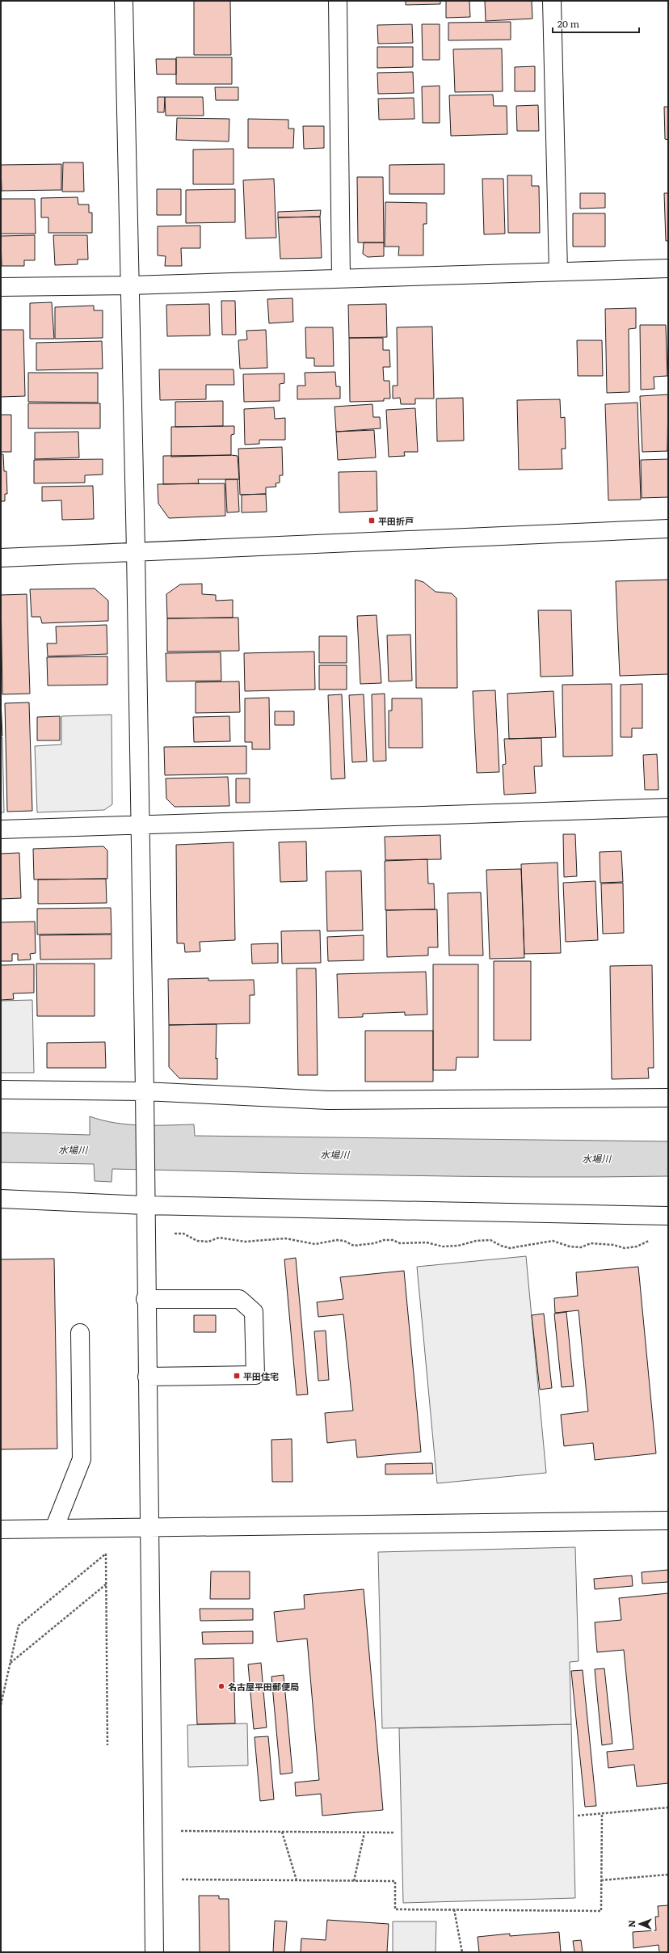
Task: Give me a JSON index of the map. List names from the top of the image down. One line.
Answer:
{"water":["水場川"],"places":{"transit":["平田折戸","平田住宅"],"other":["名古屋平田郵便局"]},"scale_bar":"20 m","north":"left"}
